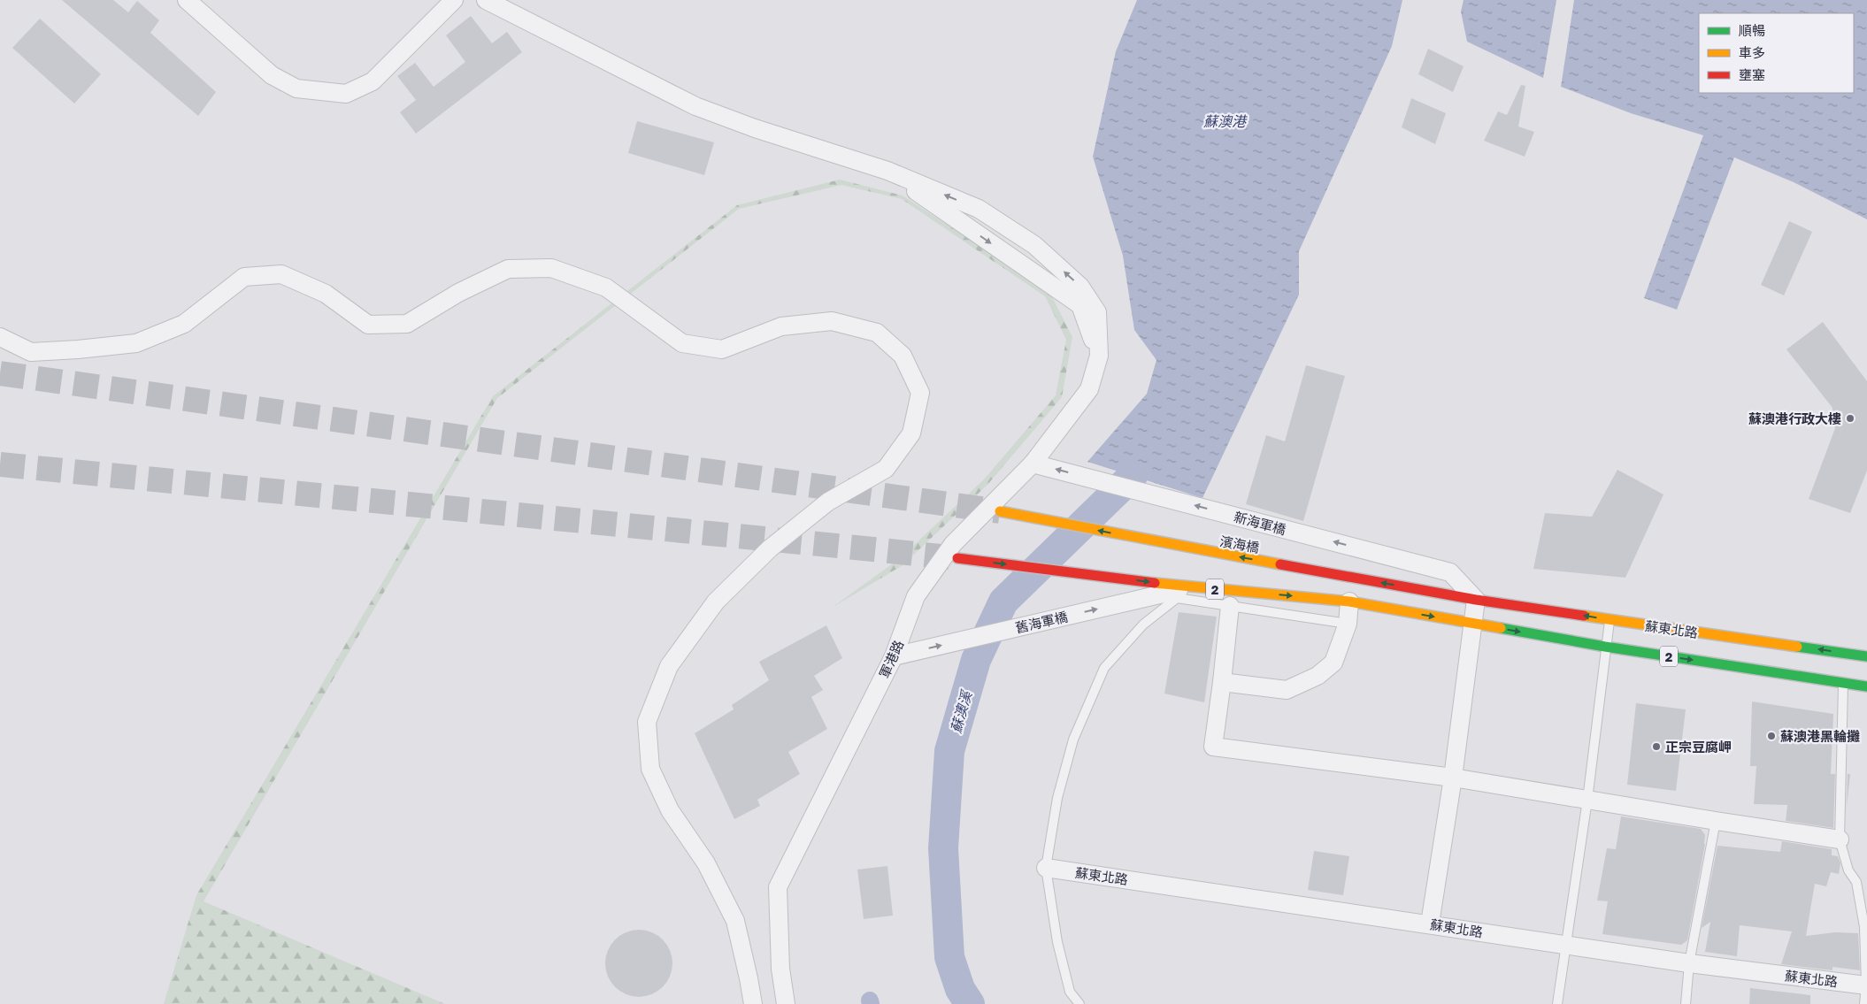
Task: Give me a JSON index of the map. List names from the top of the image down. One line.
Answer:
{"streets":{"main road":["濱海橋","2","蘇東北路"],"street":["新海軍橋","舊海軍橋","軍港路"]},"crossings":[["新海軍橋","濱海橋"],["新海軍橋","蘇東北路"],["新海軍橋","軍港路"],["濱海橋","蘇東北路"],["2","舊海軍橋"],["2","蘇東北路"],["舊海軍橋","軍港路"]],"one_way":["新海軍橋","舊海軍橋"],"water":["蘇澳港","蘇澳溪"],"places":["蘇澳港行政大樓","蘇澳港黑輪攤","正宗豆腐岬"],"legend":["順暢","車多","壅塞"]}
